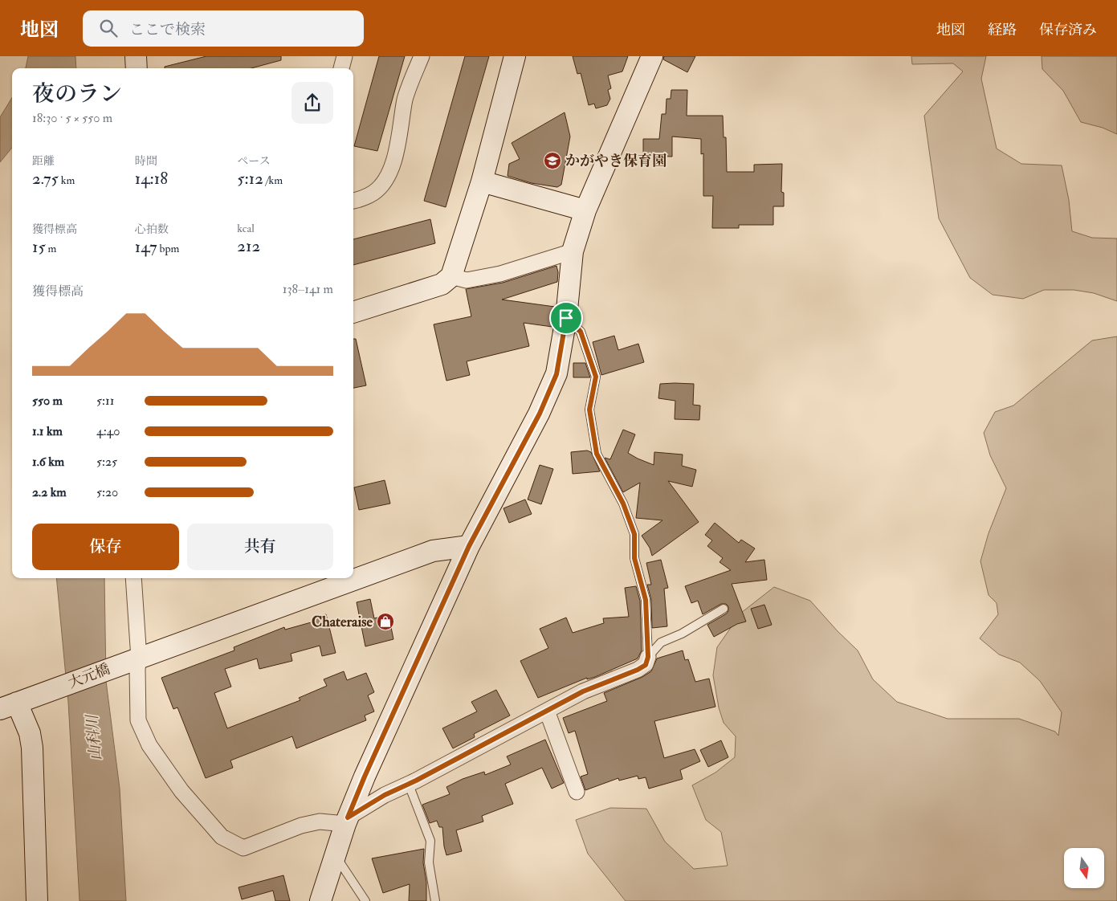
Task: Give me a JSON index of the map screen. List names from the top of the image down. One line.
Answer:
{"streets":{"street":["大元橋"]},"water":["山科川"],"places":{"school or university":["かがやき保育園"],"shop":["Chateraise"]},"north":"bottom","page":{"header":"地図","search":"ここで検索","nav":["地図","経路","保存済み"],"heading":["夜のラン","18:30 · 5 × 550 m"],"stats":[["距離","2.75 km"],["時間","14:18"],["ペース","5:12 /km"],["獲得標高","15 m"],["心拍数","147 bpm"],["kcal","212"]],"chart":["獲得標高","138–141 m"],"list":[{"name":"550 m","note":"5:11"},{"name":"1.1 km","note":"4:40"},{"name":"1.6 km","note":"5:25"},{"name":"2.2 km","note":"5:20"}],"buttons":["保存","共有"]}}
